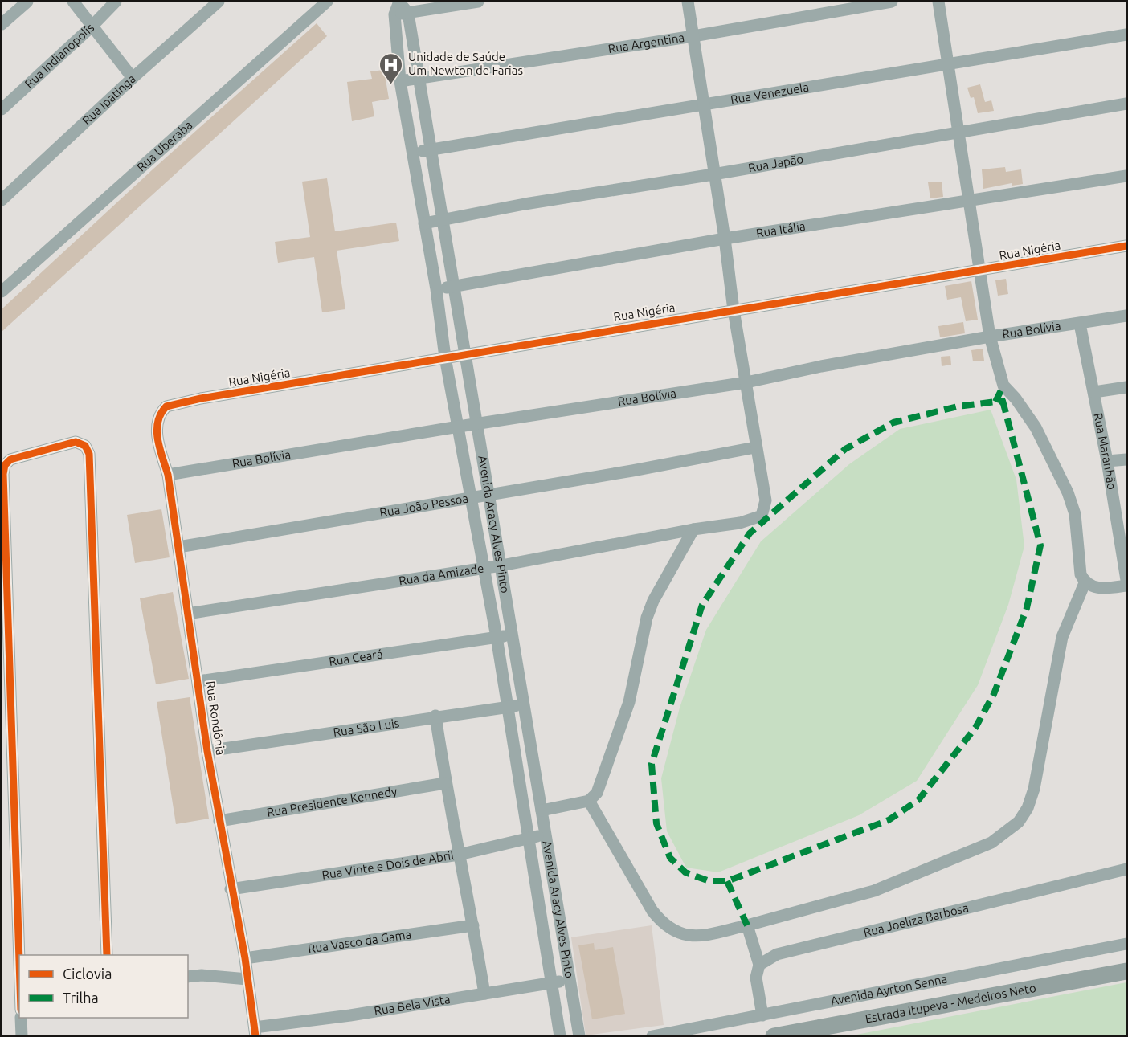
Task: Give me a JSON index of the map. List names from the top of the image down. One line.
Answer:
{"streets":{"main road":["Estrada Itupeva - Medeiros Neto"],"street":["Rua Argentina","Rua Indianopolís","Rua Venezuela","Rua Ipatinga","Rua Uberaba","Rua Japão","Rua Itália","Rua Nigéria","Rua Bolívia","Rua Maranhão","Rua João Pessoa","Avenida Aracy Alves Pinto","Rua da Amizade","Rua Ceará","Rua Rondônia","Rua São Luis","Rua Presidente Kennedy","Rua Vinte e Dois de Abril","Rua Joeliza Barbosa","Rua Vasco da Gama","Avenida Ayrton Senna","Rua Bela Vista"]},"crossings":[["Rua Argentina","Avenida Aracy Alves Pinto"],["Rua Venezuela","Avenida Aracy Alves Pinto"],["Rua Japão","Avenida Aracy Alves Pinto"],["Rua Itália","Avenida Aracy Alves Pinto"],["Rua Nigéria","Avenida Aracy Alves Pinto"],["Rua Nigéria","Rua Rondônia"],["Rua Bolívia","Rua Maranhão"],["Rua Bolívia","Avenida Aracy Alves Pinto"],["Rua Bolívia","Rua Rondônia"],["Rua João Pessoa","Avenida Aracy Alves Pinto"],["Rua João Pessoa","Rua da Amizade"],["Rua João Pessoa","Rua Rondônia"],["Avenida Aracy Alves Pinto","Rua da Amizade"],["Avenida Aracy Alves Pinto","Rua Ceará"],["Avenida Aracy Alves Pinto","Rua São Luis"],["Avenida Aracy Alves Pinto","Rua Vinte e Dois de Abril"],["Avenida Aracy Alves Pinto","Rua Bela Vista"],["Rua da Amizade","Rua Rondônia"],["Rua Ceará","Rua Rondônia"],["Rua Rondônia","Rua São Luis"],["Rua Rondônia","Rua Presidente Kennedy"],["Rua Rondônia","Rua Vinte e Dois de Abril"],["Rua Rondônia","Rua Vasco da Gama"],["Rua Rondônia","Rua Bela Vista"]],"places":{"hospital":["Unidade de Saúde Um Newton de Farias"]},"legend":["Ciclovia","Trilha"]}
